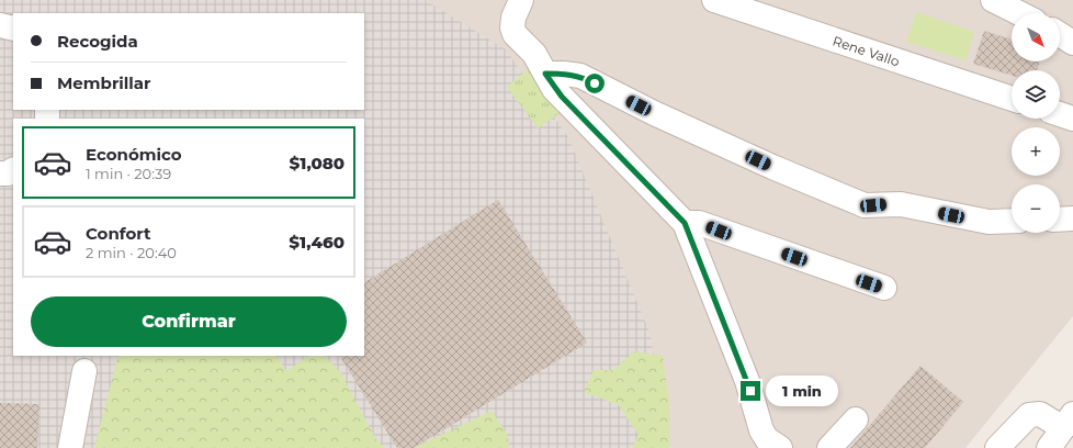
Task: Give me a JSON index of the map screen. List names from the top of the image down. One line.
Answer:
{"streets":{"street":["Rene Vallo"]},"north":"bottom right","page":{"map_buttons":["+","−"],"banner":["Recogida","Membrillar"],"list":[{"name":"Económico","note":"1 min · 20:39","value":"$1,080"},{"name":"Confort","note":"2 min · 20:40","value":"$1,460"}],"buttons":"Confirmar","bubble":"1 min"}}
